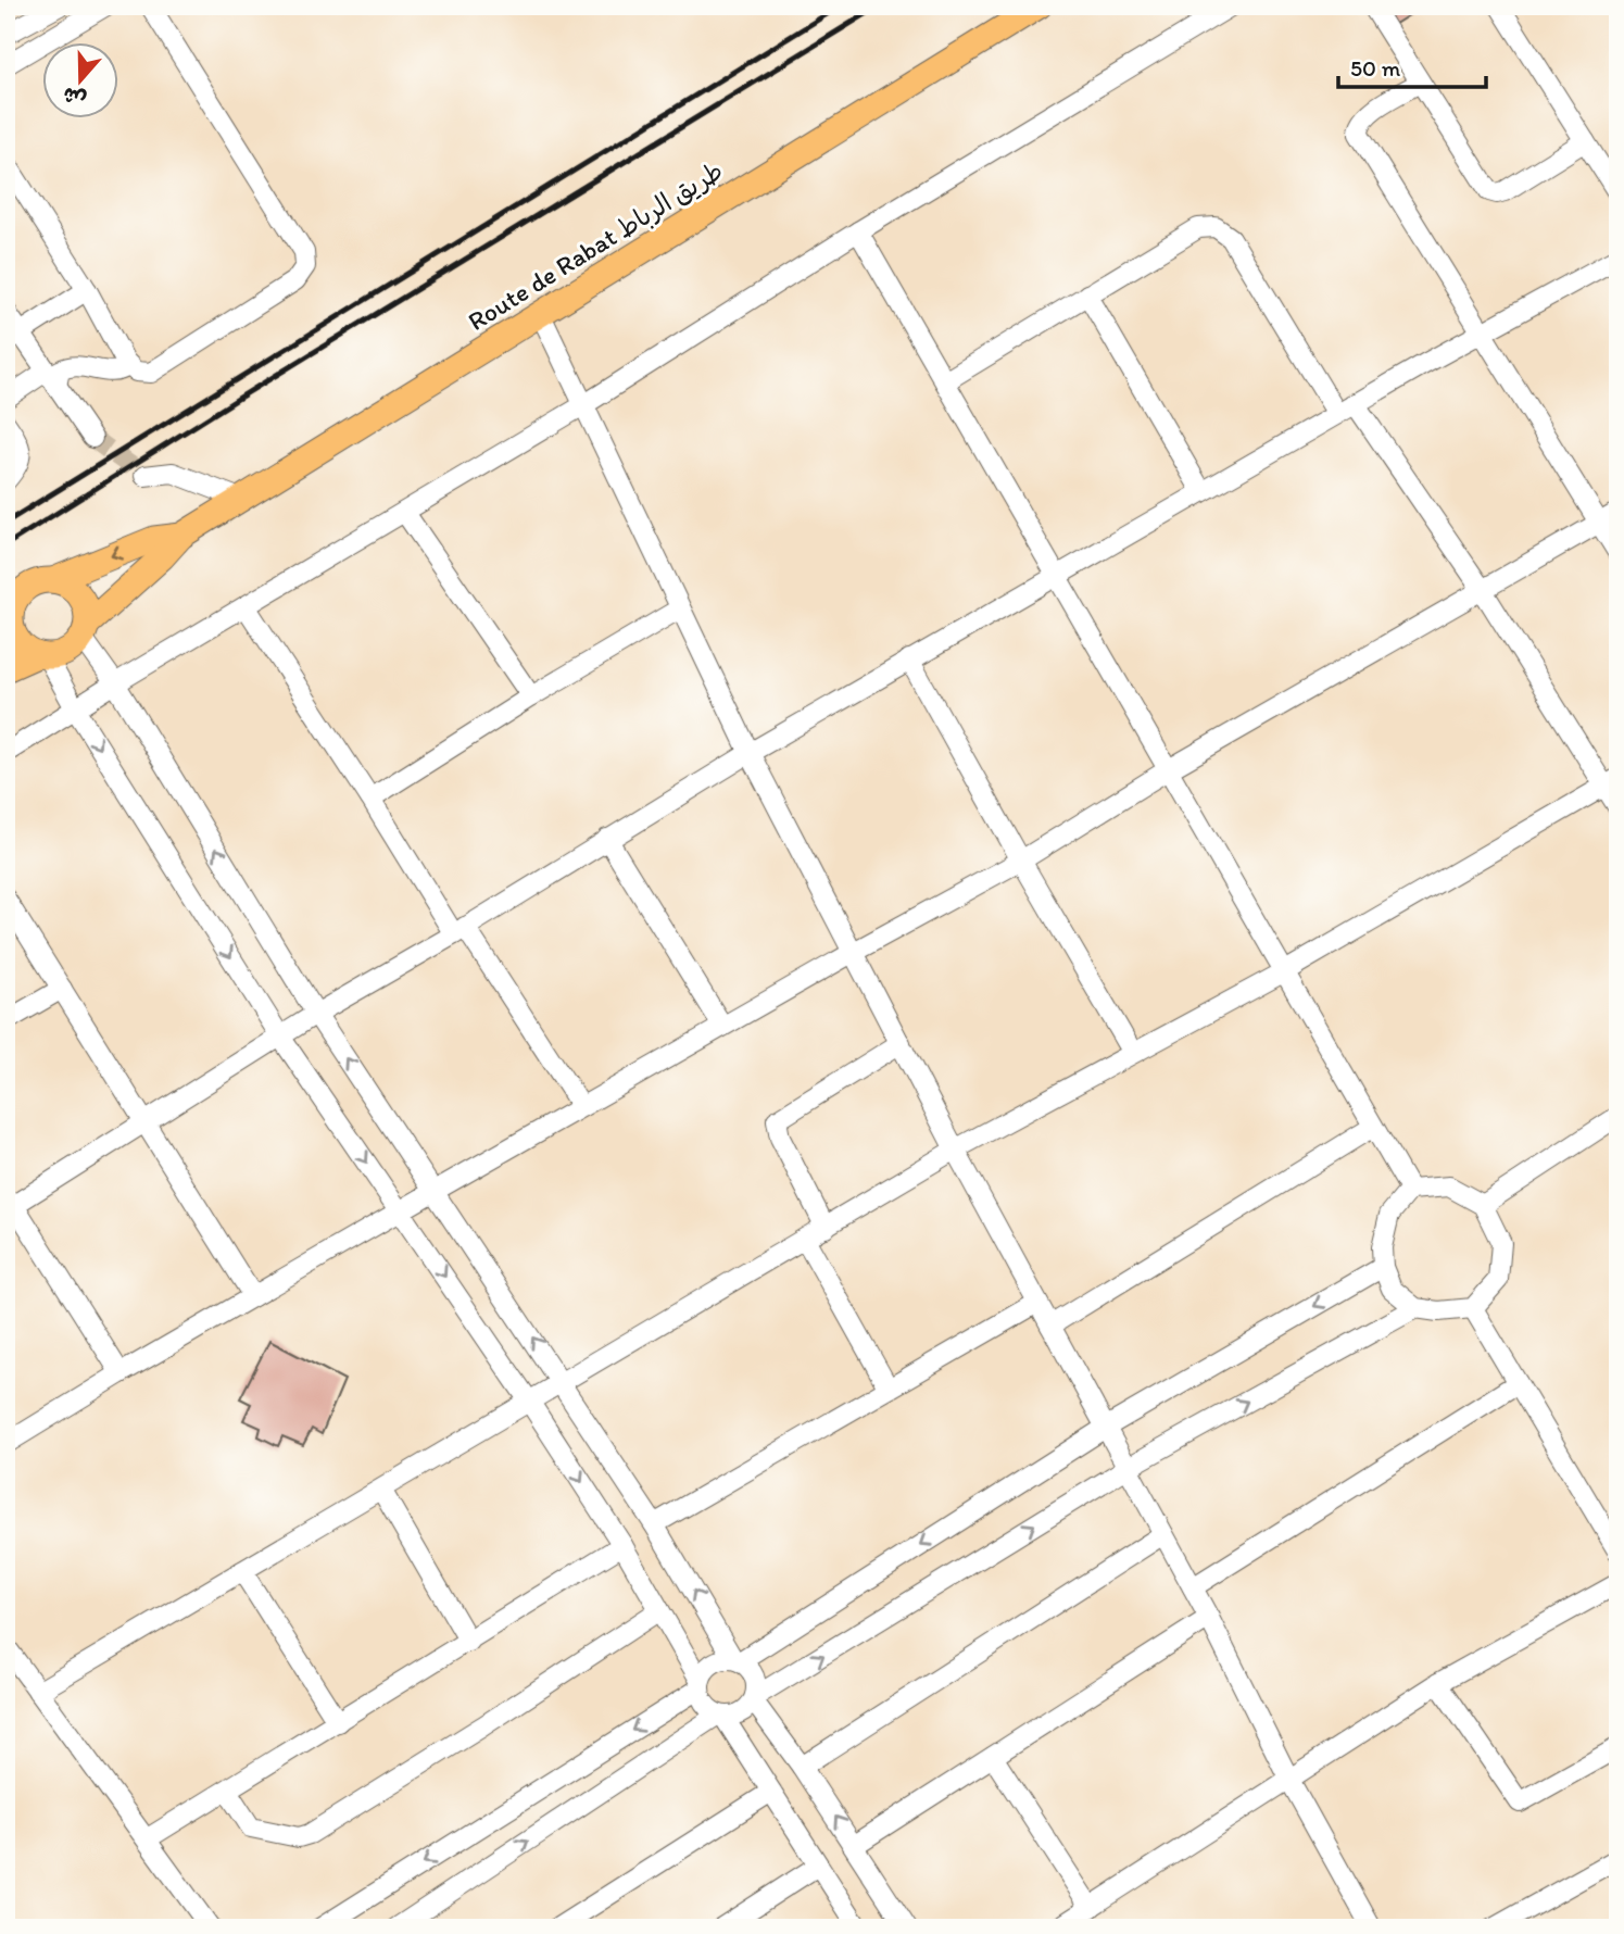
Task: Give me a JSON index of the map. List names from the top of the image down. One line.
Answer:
{"streets":{"main road":["Route de Rabat طريق الرباط"]},"scale_bar":"50 m","north":"bottom"}
